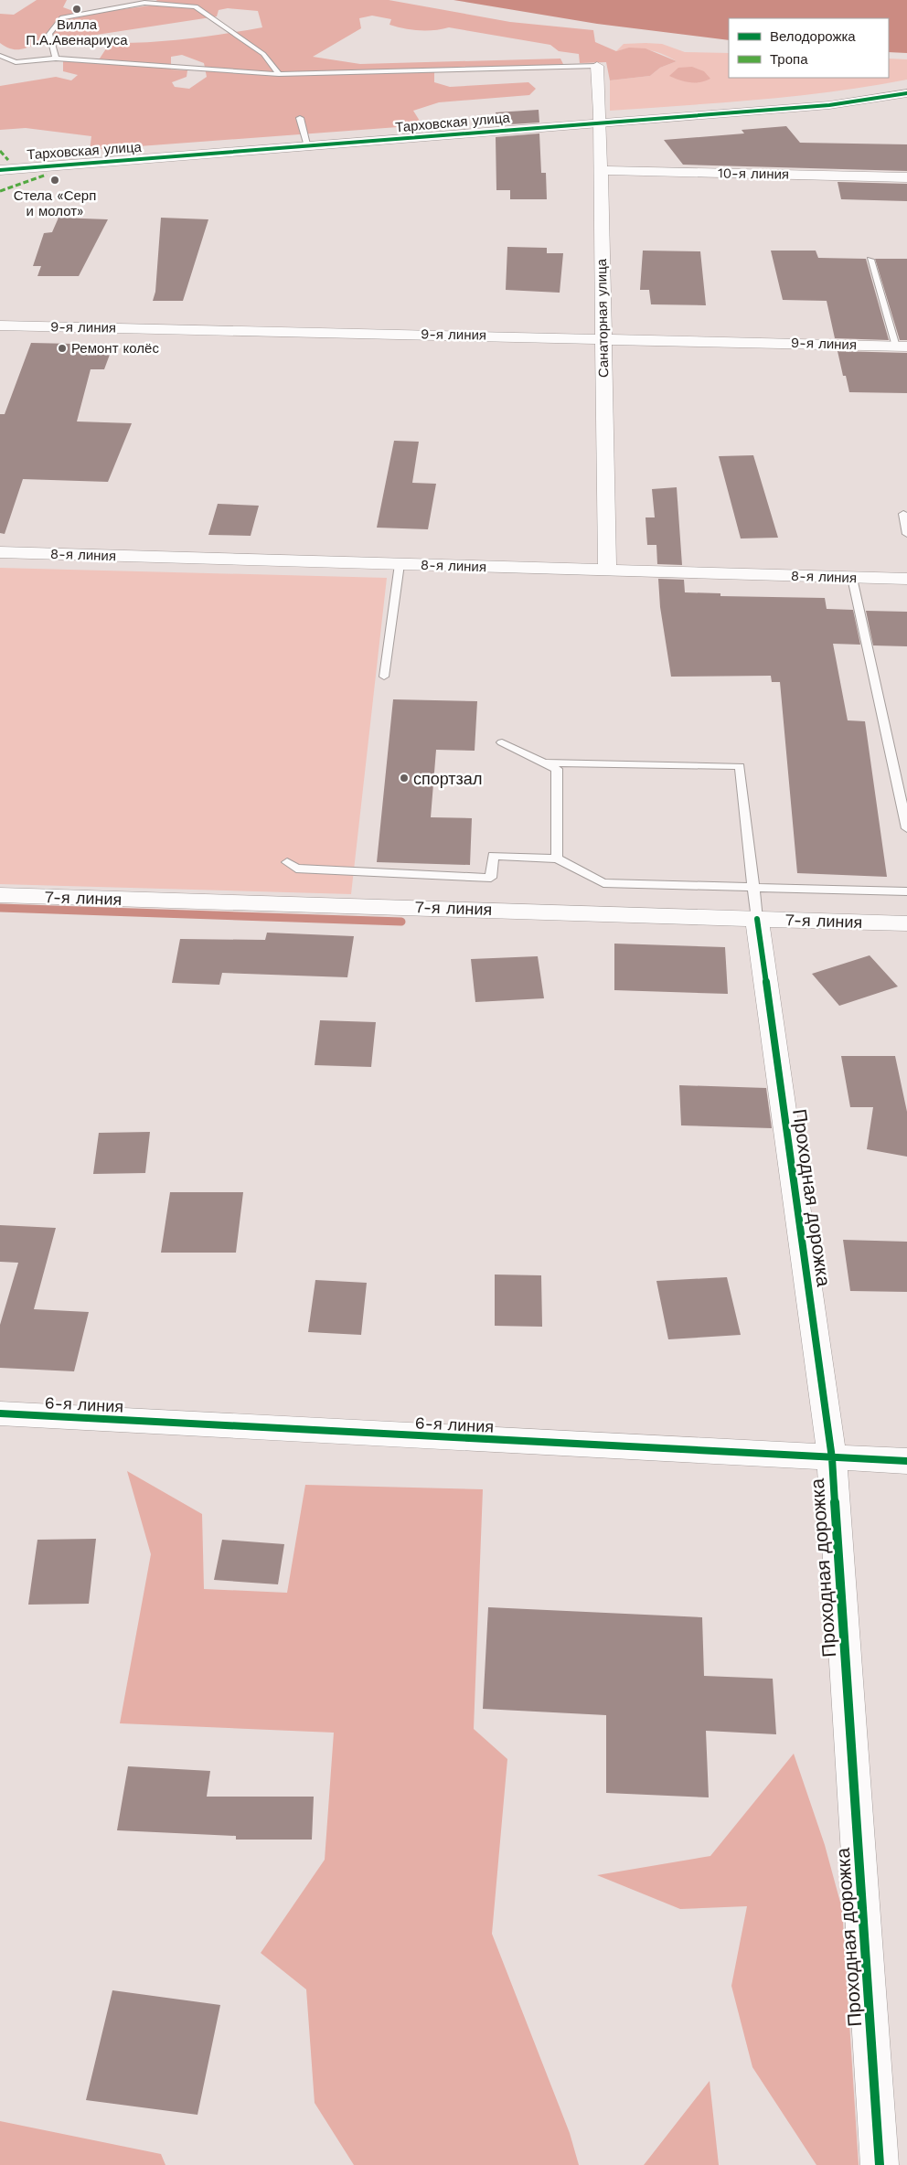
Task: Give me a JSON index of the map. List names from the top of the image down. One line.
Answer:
{"streets":{"street":["Тарховская улица","10-я линия","Санаторная улица","9-я линия","8-я линия","7-я линия","Проходная дорожка","6-я линия"]},"crossings":[["Тарховская улица","Санаторная улица"],["10-я линия","Санаторная улица"],["Санаторная улица","9-я линия"],["Санаторная улица","8-я линия"],["7-я линия","Проходная дорожка"],["Проходная дорожка","6-я линия"]],"places":["Вилла П.А.Авенариуса","Стела «Серп и молот»","Ремонт колёс","спортзал"],"legend":["Велодорожка","Тропа"]}
